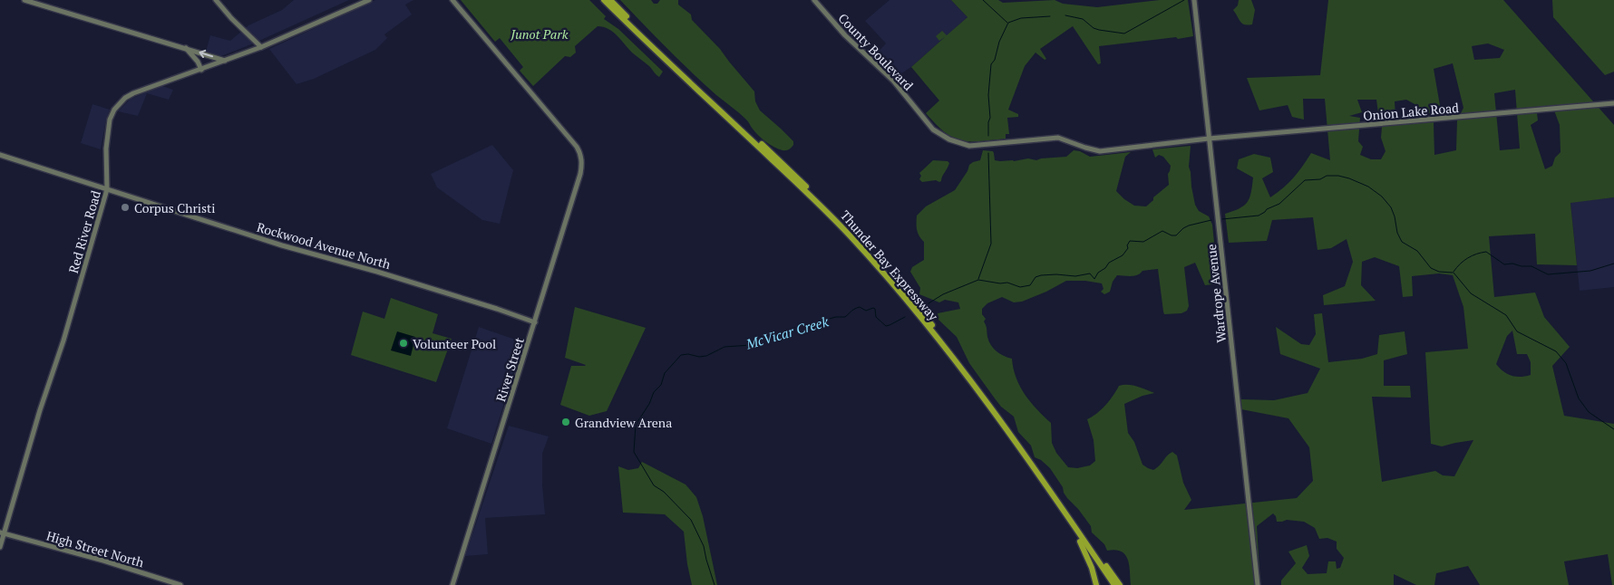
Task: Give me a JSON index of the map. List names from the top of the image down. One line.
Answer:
{"streets":{"highway":["Thunder Bay Expressway"],"main road":["County Boulevard","Onion Lake Road","Red River Road","Rockwood Avenue North","Wardrope Avenue","River Street","High Street North"]},"crossings":[["County Boulevard","Onion Lake Road"],["County Boulevard","Wardrope Avenue"],["Onion Lake Road","Wardrope Avenue"],["Red River Road","Rockwood Avenue North"],["Red River Road","High Street North"],["Rockwood Avenue North","River Street"]],"water":["McVicar Creek"],"parks":["Junot Park"],"places":["Corpus Christi","Volunteer Pool","Grandview Arena"]}
